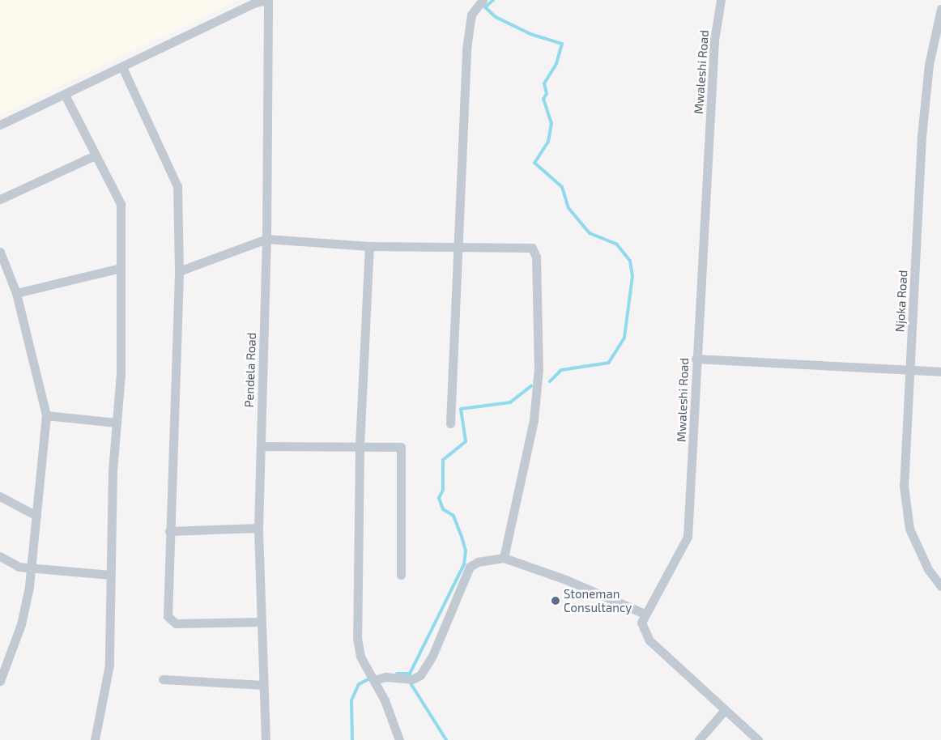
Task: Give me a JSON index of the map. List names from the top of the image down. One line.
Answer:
{"streets":{"street":["Mwaleshi Road","Njoka Road","Pendela Road"]},"places":["Stoneman Consultancy"]}
